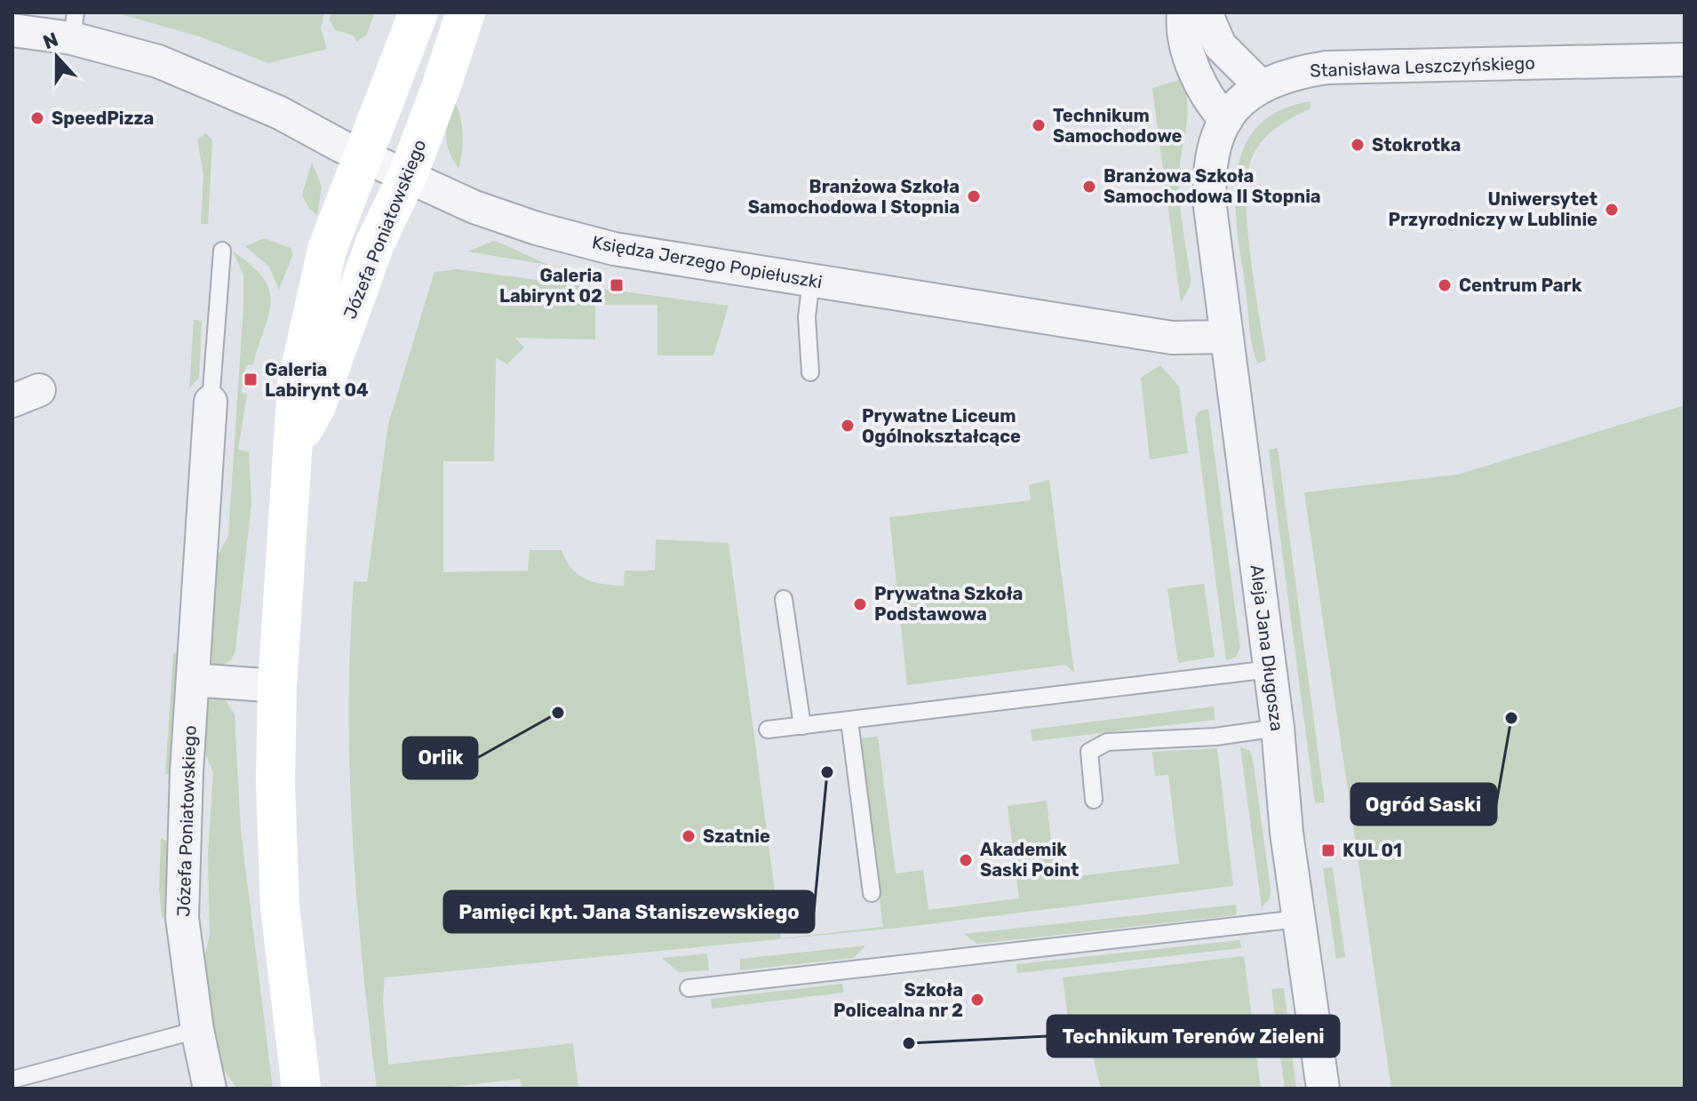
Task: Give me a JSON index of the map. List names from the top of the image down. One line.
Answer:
{"streets":{"main road":["Józefa Poniatowskiego"],"street":["Stanisława Leszczyńskiego","Księdza Jerzego Popiełuszki","Aleja Jana Długosza"]},"crossings":[["Stanisława Leszczyńskiego","Aleja Jana Długosza"],["Józefa Poniatowskiego","Księdza Jerzego Popiełuszki"],["Księdza Jerzego Popiełuszki","Aleja Jana Długosza"]],"places":{"other":["SpeedPizza","Technikum Samochodowe","Stokrotka","Branżowa Szkoła Samochodowa II Stopnia","Branżowa Szkoła Samochodowa I Stopnia","Uniwersytet Przyrodniczy w Lublinie","Centrum Park","Prywatne Liceum Ogólnokształcące","Prywatna Szkoła Podstawowa","Orlik","Ogród Saski","Pamięci kpt. Jana Staniszewskiego","Szatnie","Akademik Saski Point","Szkoła Policealna nr 2","Technikum Terenów Zieleni"],"transit":["Galeria Labirynt 02","Galeria Labirynt 04","KUL 01"]},"north":"top"}
